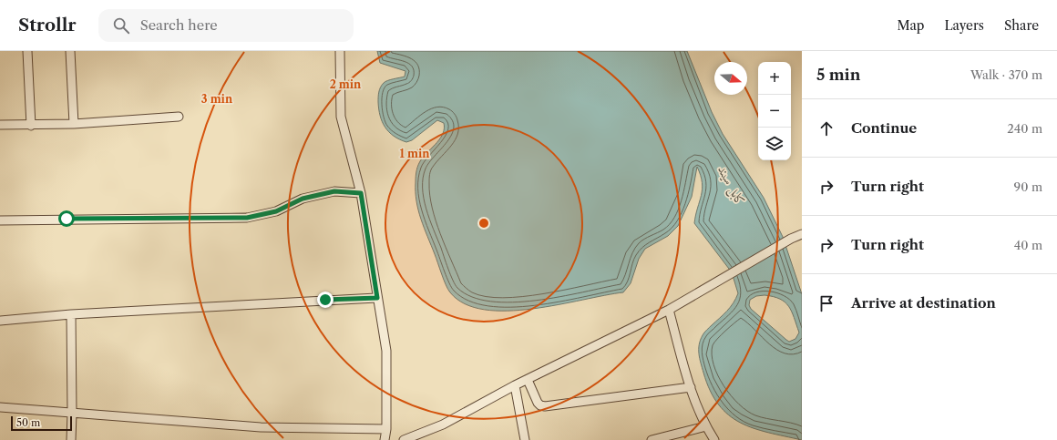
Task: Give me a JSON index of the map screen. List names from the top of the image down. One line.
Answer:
{"water":["کابل سيند"],"scale_bar":"50 m","north":"right","page":{"header":"Strollr","search":"Search here","nav":["Map","Layers","Share"],"heading":["5 min","Walk · 370 m"],"map_buttons":["+","−"],"list":[["Continue","240 m"],["Turn right","90 m"],["Turn right","40 m"],"Arrive at destination"],"scale":"50 m"},"rings":["2 min","3 min","1 min"]}
